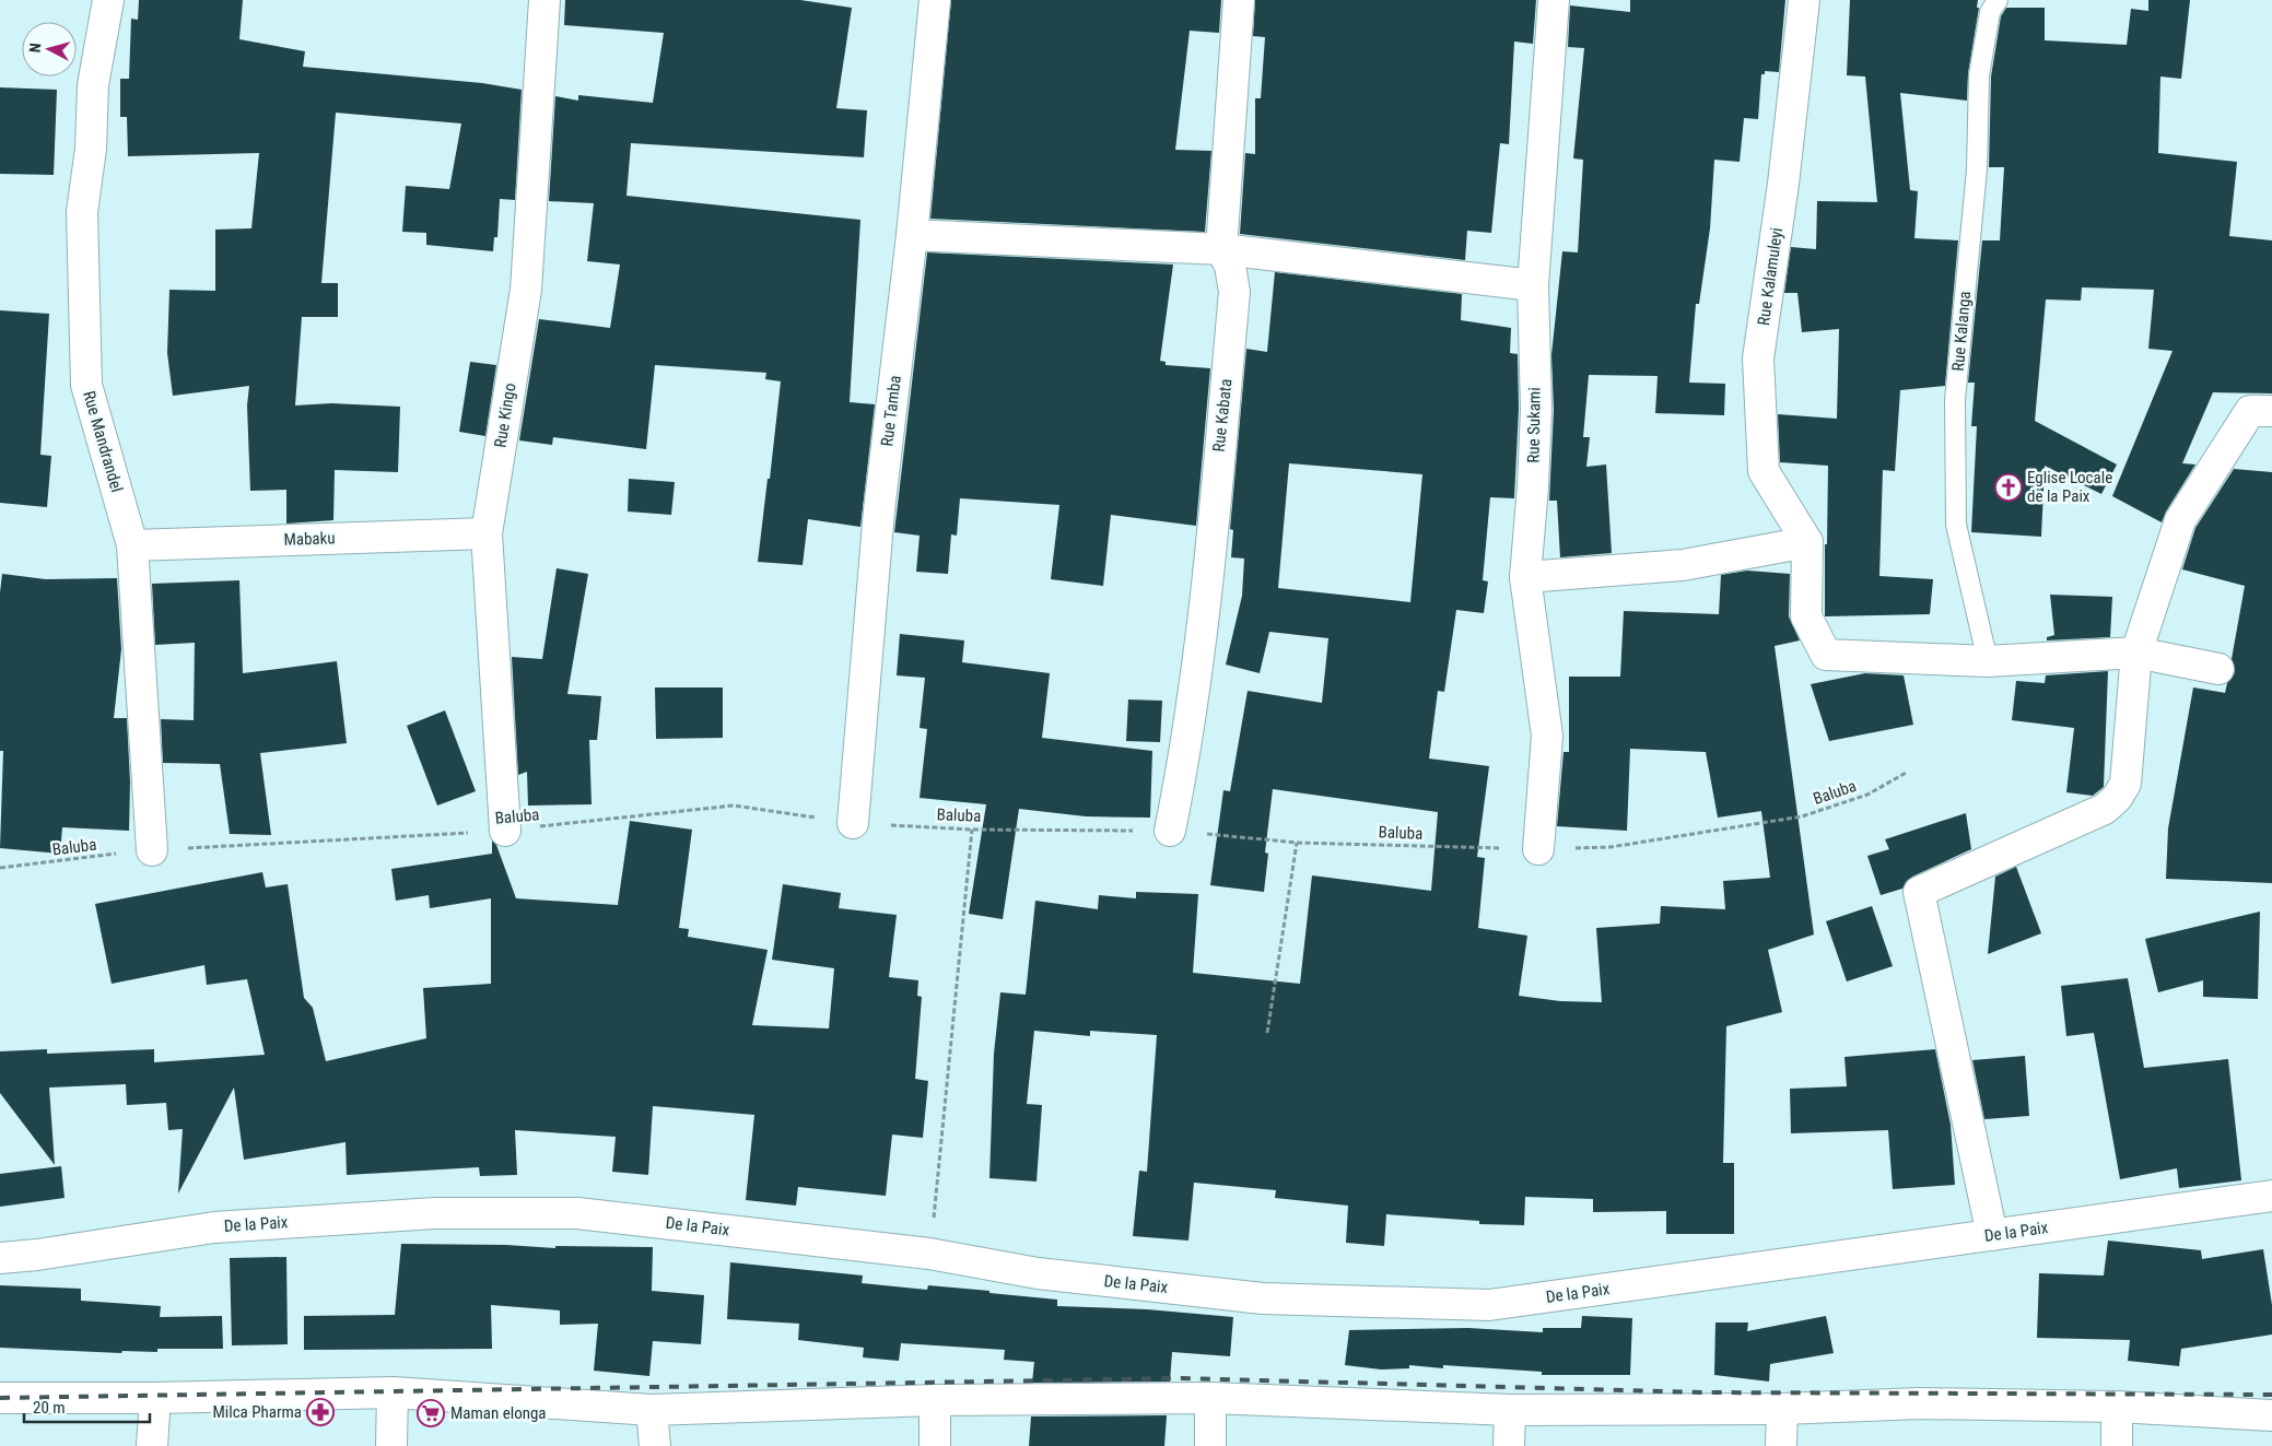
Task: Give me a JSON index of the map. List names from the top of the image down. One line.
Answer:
{"streets":{"street":["Rue Kalamuleyi","Rue Tamba","Rue Kingo","Rue Kabata","Rue Sukami","Rue Mandrandel","Mabaku","De la Paix"],"lane":["Rue Kalanga"],"path":["Baluba"]},"crossings":[["Rue Tamba","Baluba"],["Rue Kingo","Mabaku"],["Rue Kingo","Baluba"],["Rue Kabata","Baluba"],["Rue Sukami","Baluba"],["Rue Mandrandel","Mabaku"],["Rue Mandrandel","Baluba"]],"places":{"church":["Eglise Locale de la Paix"],"pharmacy":["Milca Pharma"],"supermarket":["Maman elonga"]},"scale_bar":"20 m","north":"left"}
